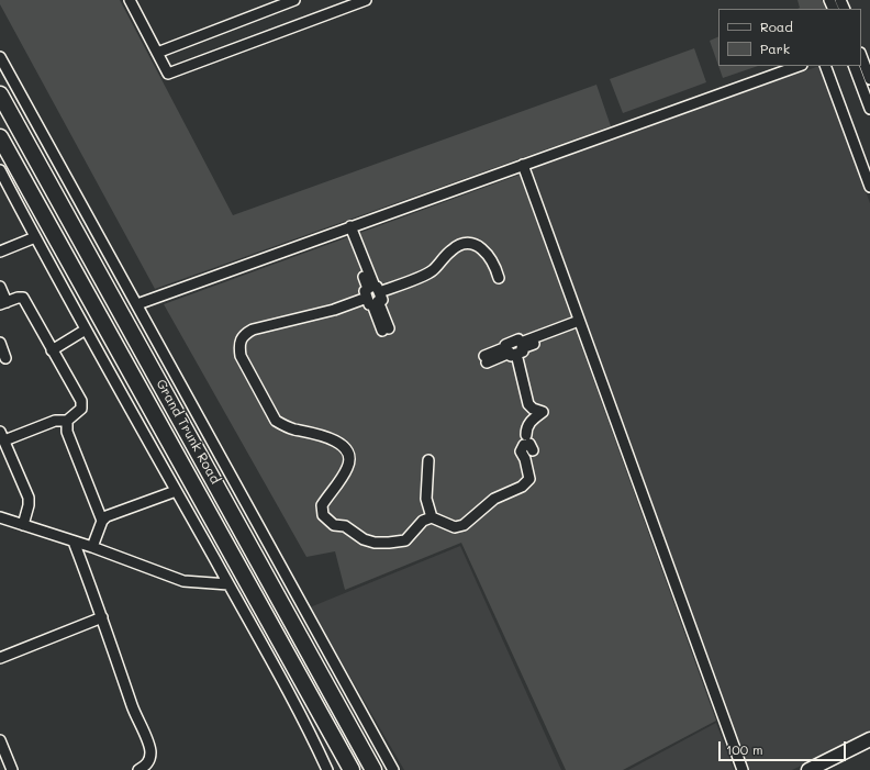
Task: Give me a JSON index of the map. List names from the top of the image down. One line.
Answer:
{"streets":{"highway":["Grand Trunk Road"]},"legend":["Road","Park"],"scale_bar":"100 m"}
